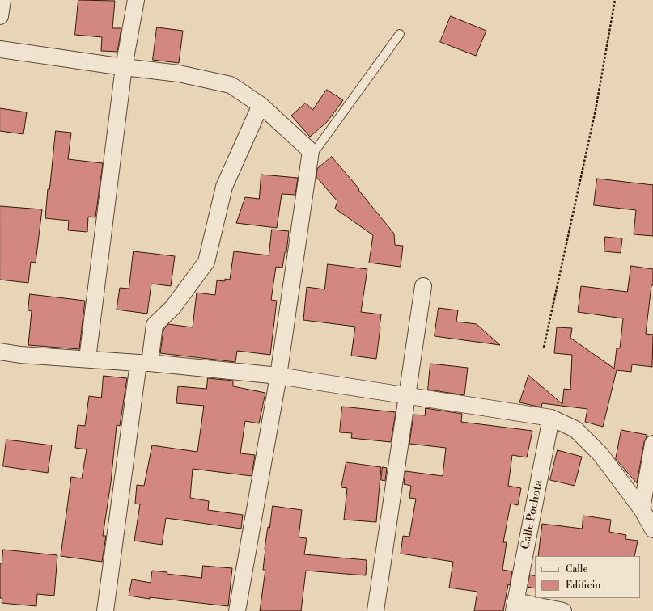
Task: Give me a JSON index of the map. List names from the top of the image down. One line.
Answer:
{"streets":{"street":["Calle Pochota"]},"legend":["Calle","Edificio"]}
